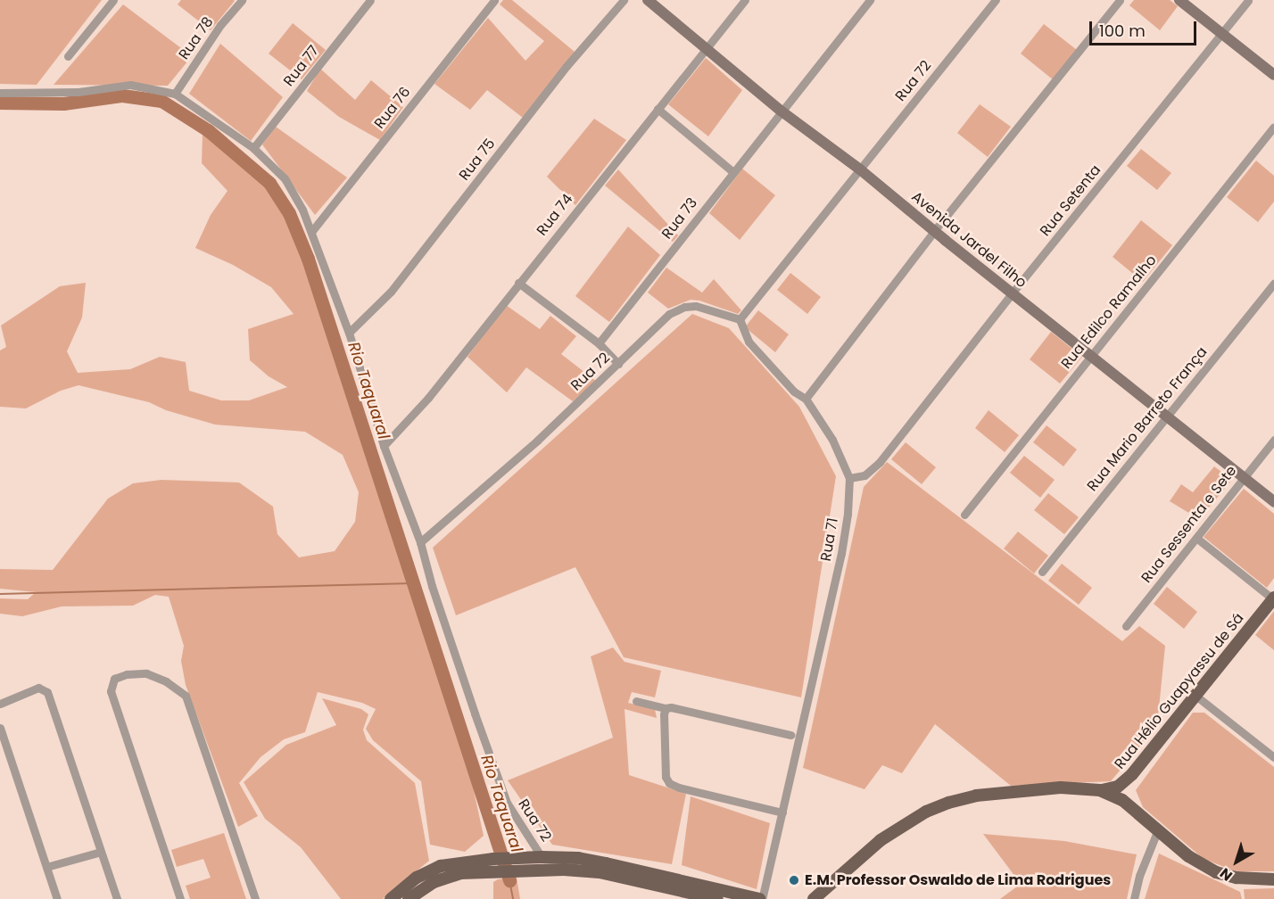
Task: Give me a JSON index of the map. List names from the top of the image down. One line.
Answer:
{"streets":{"main road":["Avenida Jardel Filho","Rua Hélio Guapyassu de Sá"],"street":["Rua 78","Rua 77","Rua 72","Rua 76","Rua 75","Rua Setenta","Rua 74","Rua 73","Rua Edilco Ramalho","Rua Mario Barreto França","Rua Sessenta e Sete","Rua 71"]},"crossings":[["Rua 72","Avenida Jardel Filho"],["Rua 72","Rua 71"],["Rua Setenta","Avenida Jardel Filho"],["Rua Setenta","Rua 71"],["Rua 74","Avenida Jardel Filho"],["Rua 73","Avenida Jardel Filho"],["Avenida Jardel Filho","Rua Edilco Ramalho"],["Avenida Jardel Filho","Rua Mario Barreto França"],["Avenida Jardel Filho","Rua Sessenta e Sete"]],"water":["Rio Taquaral"],"places":["E.M. Professor Oswaldo de Lima Rodrigues"],"scale_bar":"100 m","north":"bottom left"}
